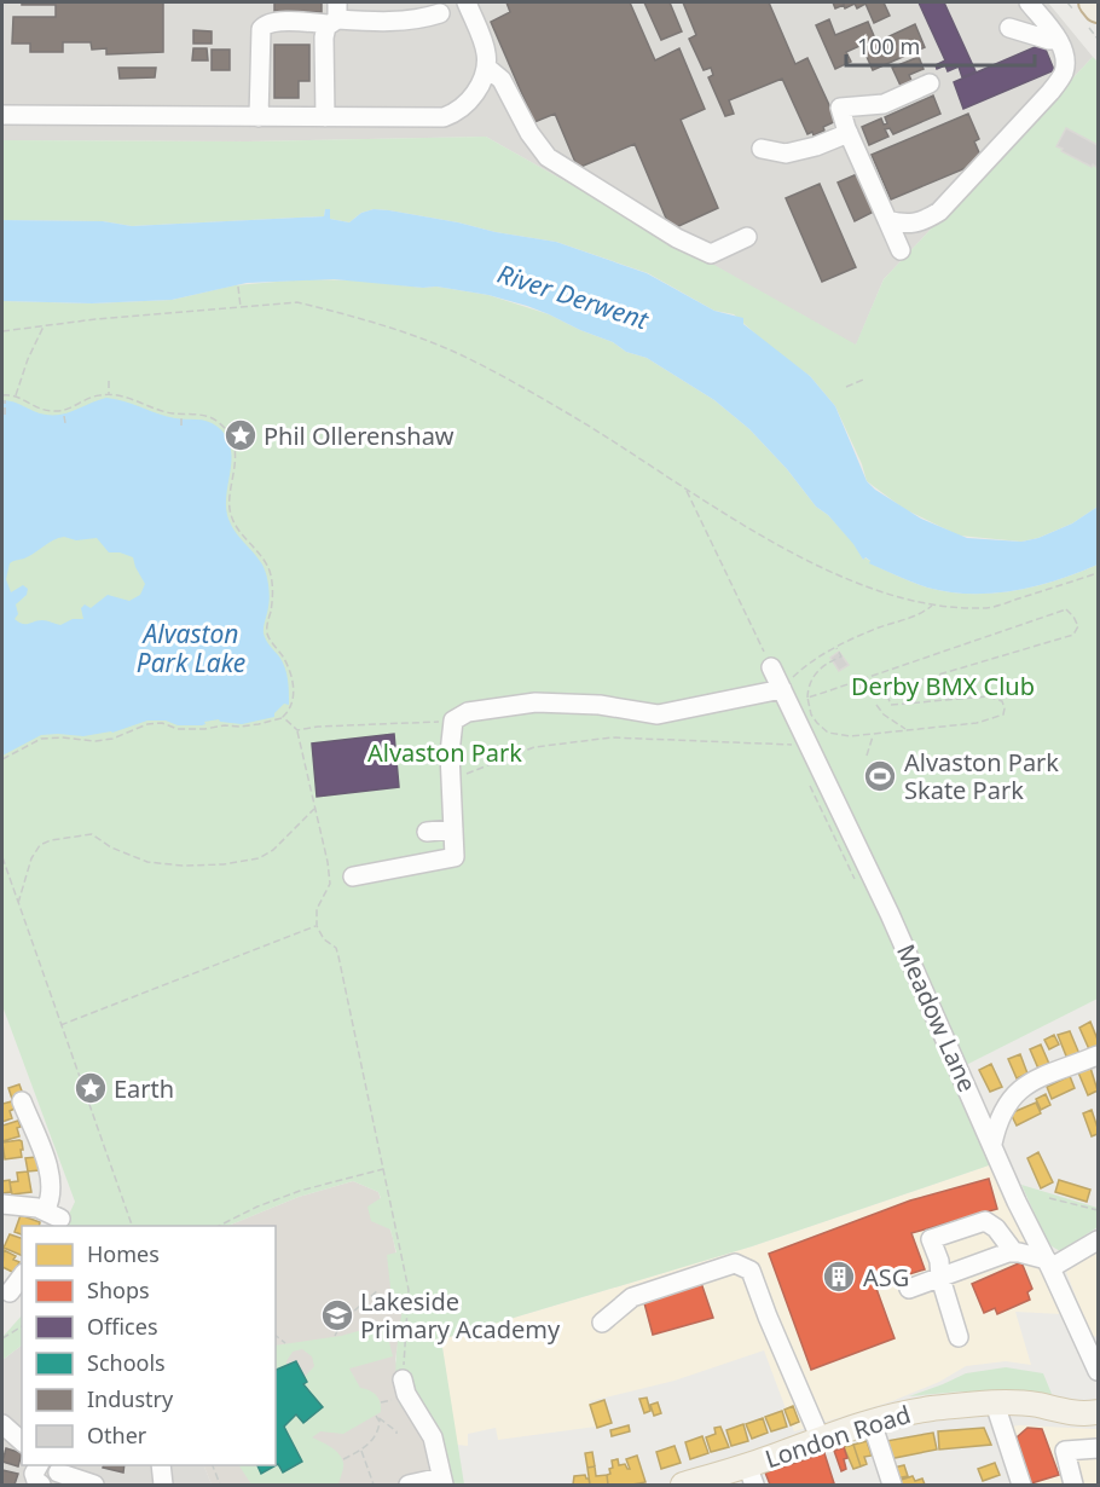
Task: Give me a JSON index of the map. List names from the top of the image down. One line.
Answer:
{"streets":{"main road":["London Road"],"street":["Meadow Lane"]},"water":["River Derwent","Alvaston Park Lake"],"parks":["Derby BMX Club","Alvaston Park"],"places":{"place":["Phil Ollerenshaw","Earth"],"sports":["Alvaston Park Skate Park"],"building":["ASG"],"school or university":["Lakeside Primary Academy"]},"legend":["Homes","Shops","Offices","Schools","Industry","Other"],"scale_bar":"100 m"}
